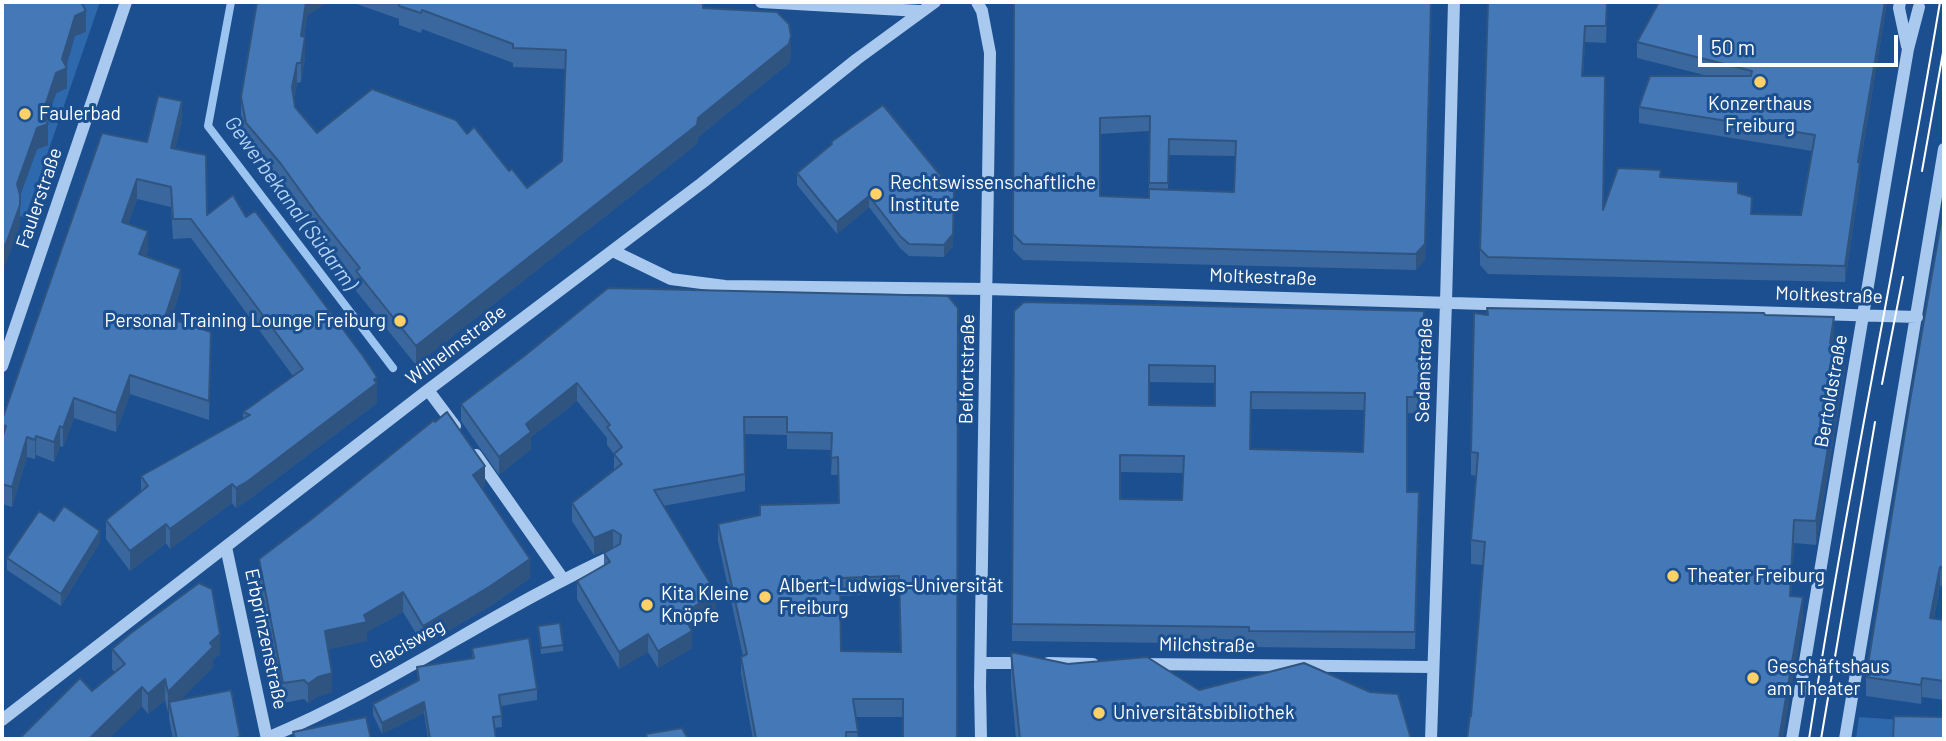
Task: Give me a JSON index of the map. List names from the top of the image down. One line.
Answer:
{"streets":{"street":["Faulerstraße","Moltkestraße","Wilhelmstraße","Belfortstraße","Sedanstraße","Bertoldstraße","Erbprinzenstraße","Glacisweg","Milchstraße"]},"crossings":[["Moltkestraße","Wilhelmstraße"],["Moltkestraße","Belfortstraße"],["Moltkestraße","Sedanstraße"],["Moltkestraße","Bertoldstraße"],["Wilhelmstraße","Erbprinzenstraße"],["Sedanstraße","Milchstraße"],["Erbprinzenstraße","Glacisweg"]],"water":["Gewerbekanal (Südarm)"],"places":["Konzerthaus Freiburg","Faulerbad","Rechtswissenschaftliche Institute","Personal Training Lounge Freiburg","Theater Freiburg","Albert-Ludwigs-Universität Freiburg","Kita Kleine Knöpfe","Geschäftshaus am Theater","Universitätsbibliothek"],"scale_bar":"50 m"}
